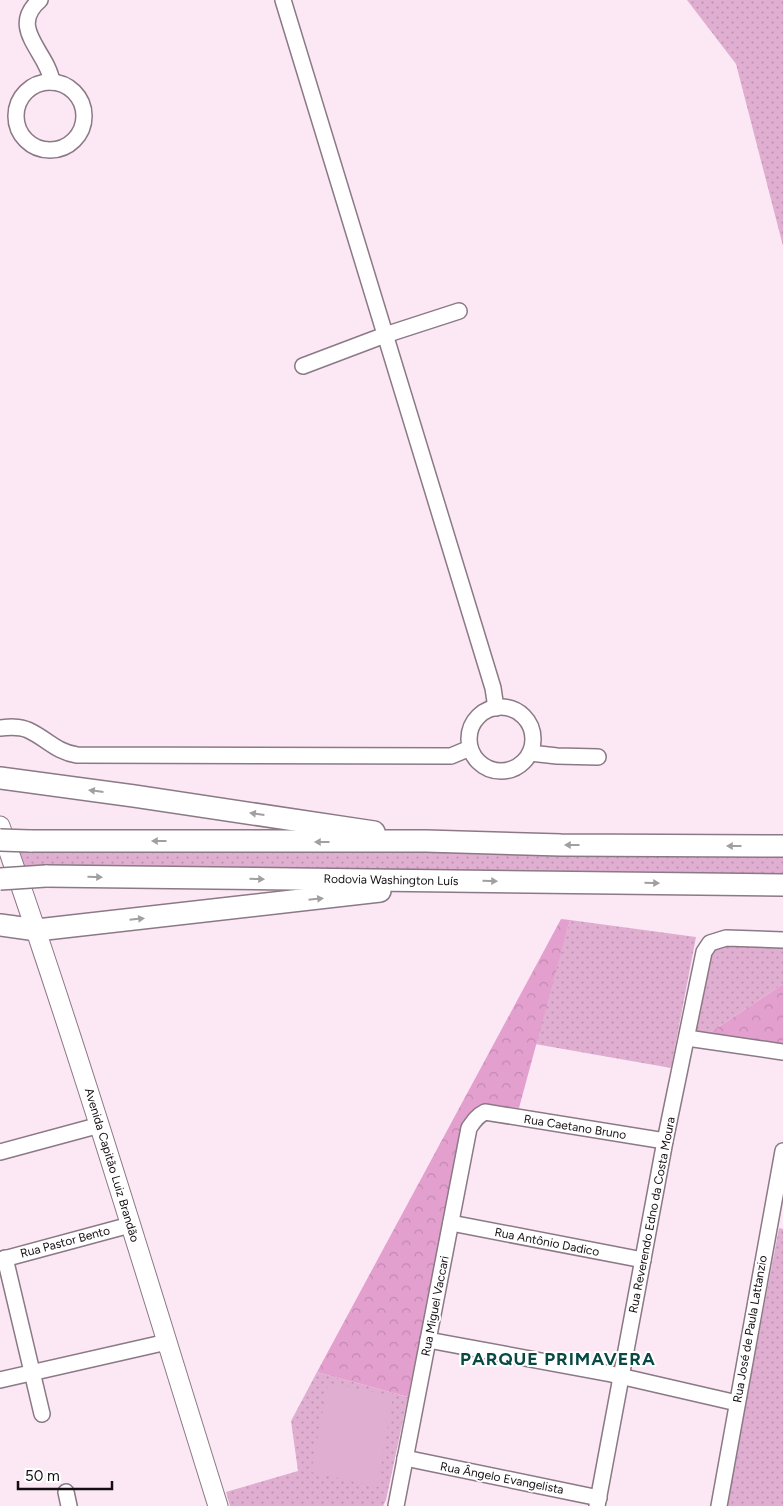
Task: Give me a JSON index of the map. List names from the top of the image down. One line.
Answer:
{"streets":{"highway":["Rodovia Washington Luís"],"main road":["Avenida Capitão Luiz Brandão"],"street":["Rua Caetano Bruno","Rua Reverendo Edno da Costa Moura","Rua Pastor Bento","Rua Antônio Dadico","Rua Miguel Vaccari","Rua José de Paula Lattanzio","Rua Ângelo Evangelista"]},"crossings":[["Rua Caetano Bruno","Rua Reverendo Edno da Costa Moura"],["Rua Caetano Bruno","Rua Miguel Vaccari"],["Avenida Capitão Luiz Brandão","Rua Pastor Bento"],["Rua Reverendo Edno da Costa Moura","Rua Antônio Dadico"],["Rua Reverendo Edno da Costa Moura","Rua Ângelo Evangelista"],["Rua Antônio Dadico","Rua Miguel Vaccari"],["Rua Miguel Vaccari","Rua Ângelo Evangelista"]],"districts":["PARQUE PRIMAVERA"],"scale_bar":"50 m"}
